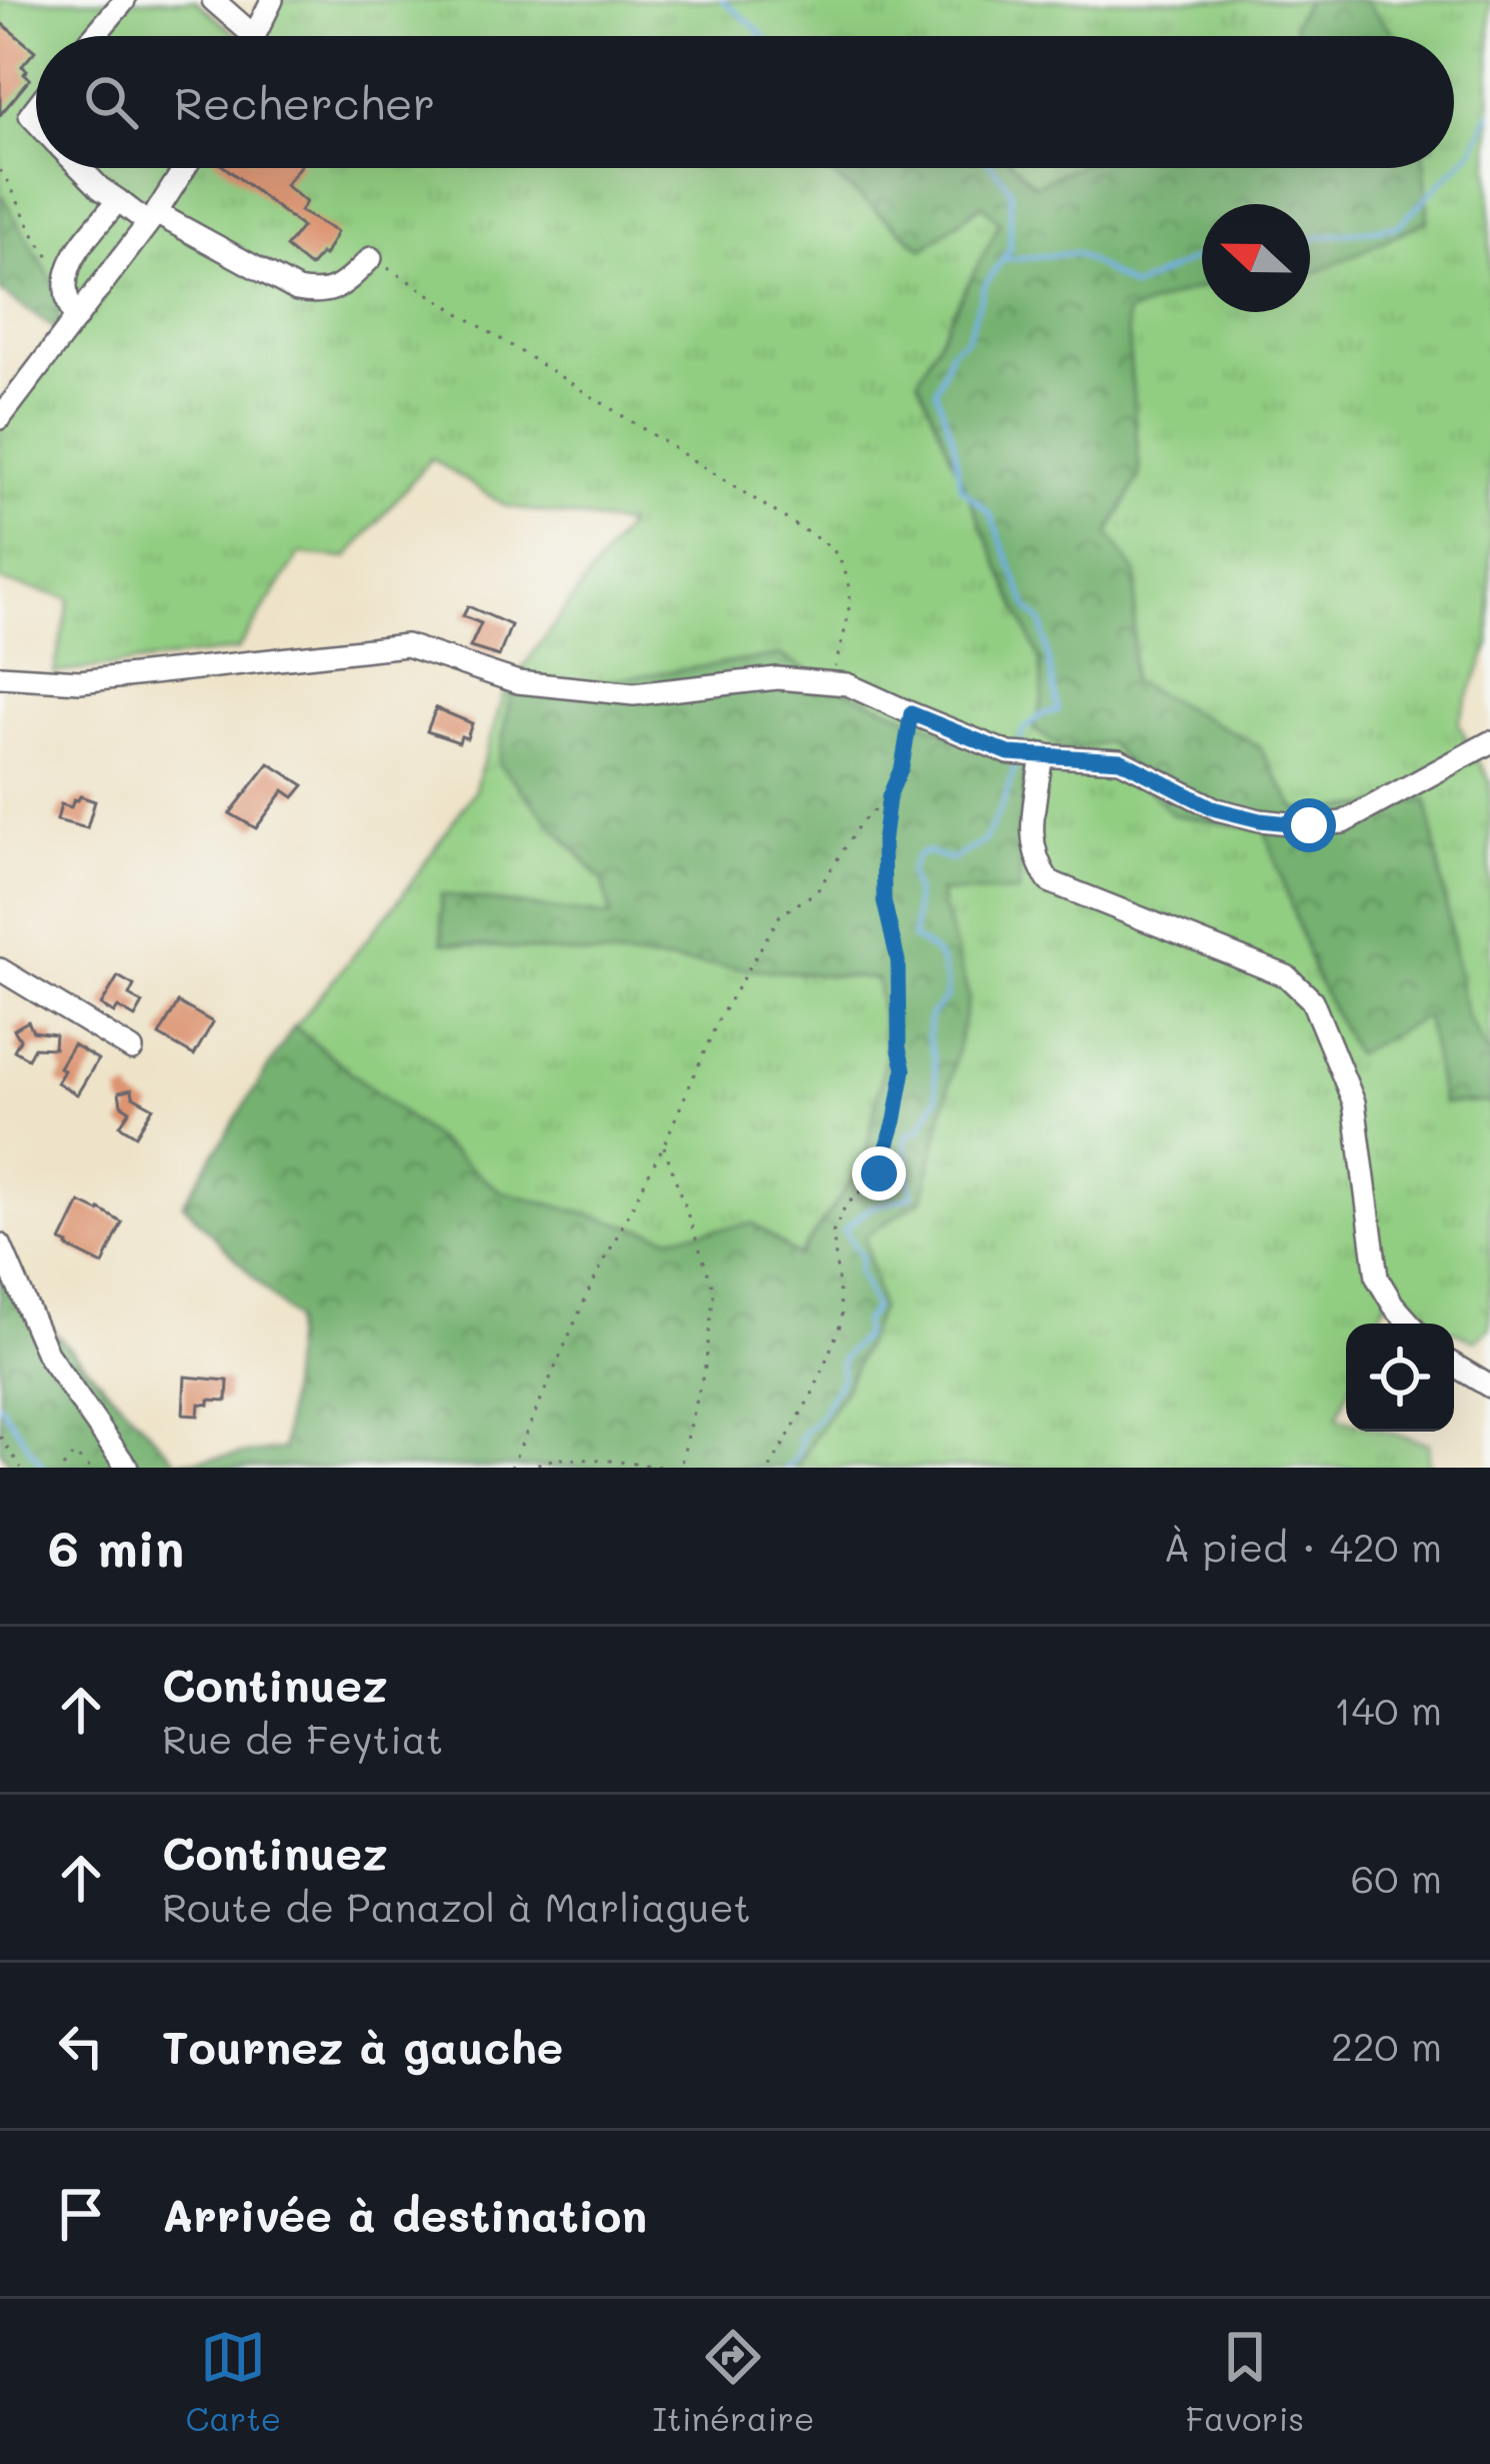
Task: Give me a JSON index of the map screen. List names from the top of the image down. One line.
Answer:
{"north":"left","page":{"search":"Rechercher","heading":["6 min","À pied · 420 m"],"list":[["Continuez","Rue de Feytiat","140 m"],["Continuez","Route de Panazol à Marliaguet","60 m"],["Tournez à gauche","220 m"],"Arrivée à destination"],"nav":["Carte","Itinéraire","Favoris"]}}
